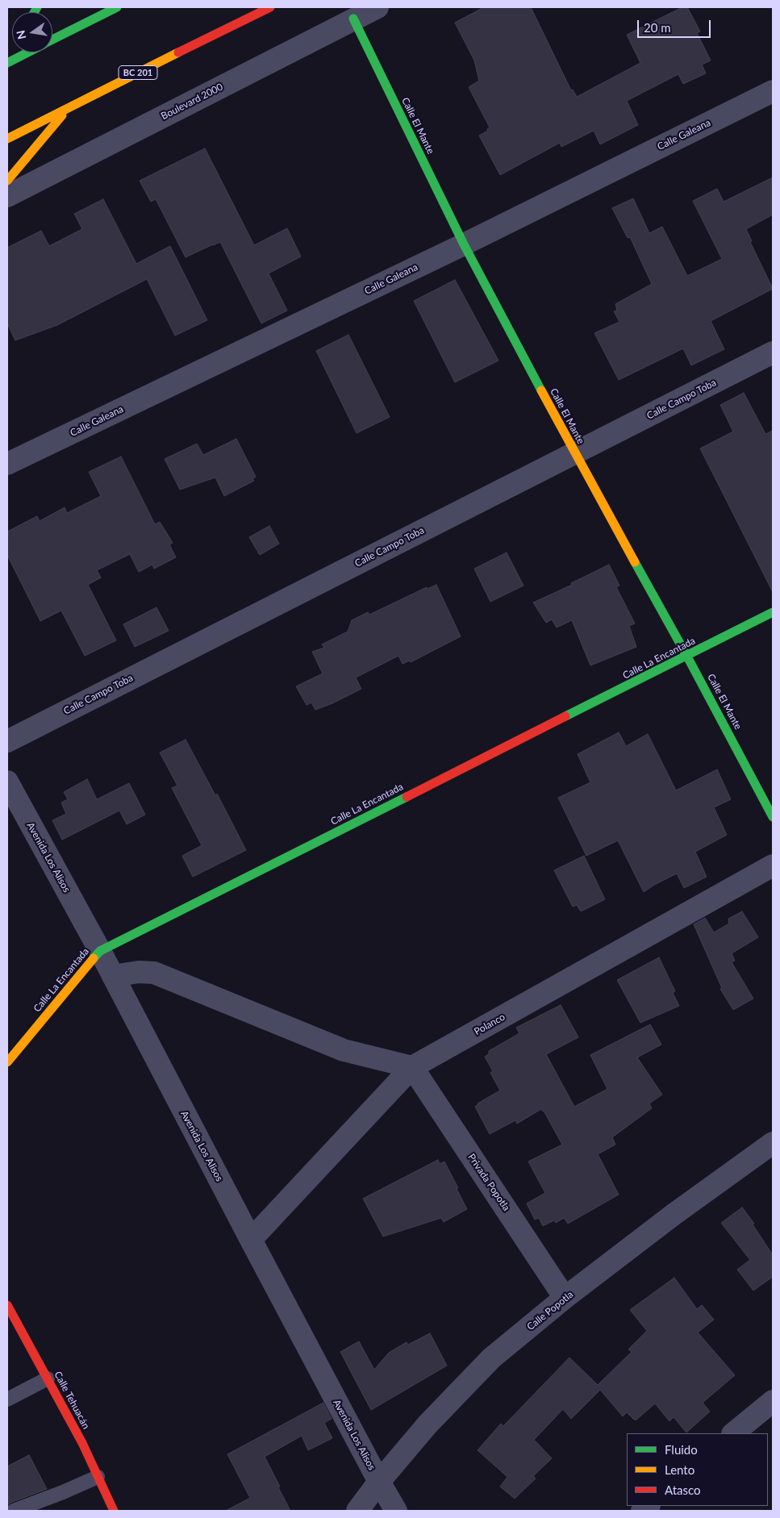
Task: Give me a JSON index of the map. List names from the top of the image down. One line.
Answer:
{"streets":{"main road":["BC 201","Calle El Mante","Calle La Encantada","Calle Tehuacán"],"street":["Boulevard 2000","Calle Galeana","Calle Campo Toba","Avenida Los Alisos","Polanco","Privada Popotla","Calle Popotla"]},"crossings":[["Boulevard 2000","Calle El Mante"],["Calle El Mante","Calle Galeana"],["Calle El Mante","Calle Campo Toba"],["Calle El Mante","Calle La Encantada"],["Calle La Encantada","Avenida Los Alisos"],["Avenida Los Alisos","Polanco"],["Avenida Los Alisos","Calle Popotla"],["Polanco","Privada Popotla"],["Privada Popotla","Calle Popotla"]],"legend":["Fluido","Lento","Atasco"],"scale_bar":"20 m","north":"left"}
